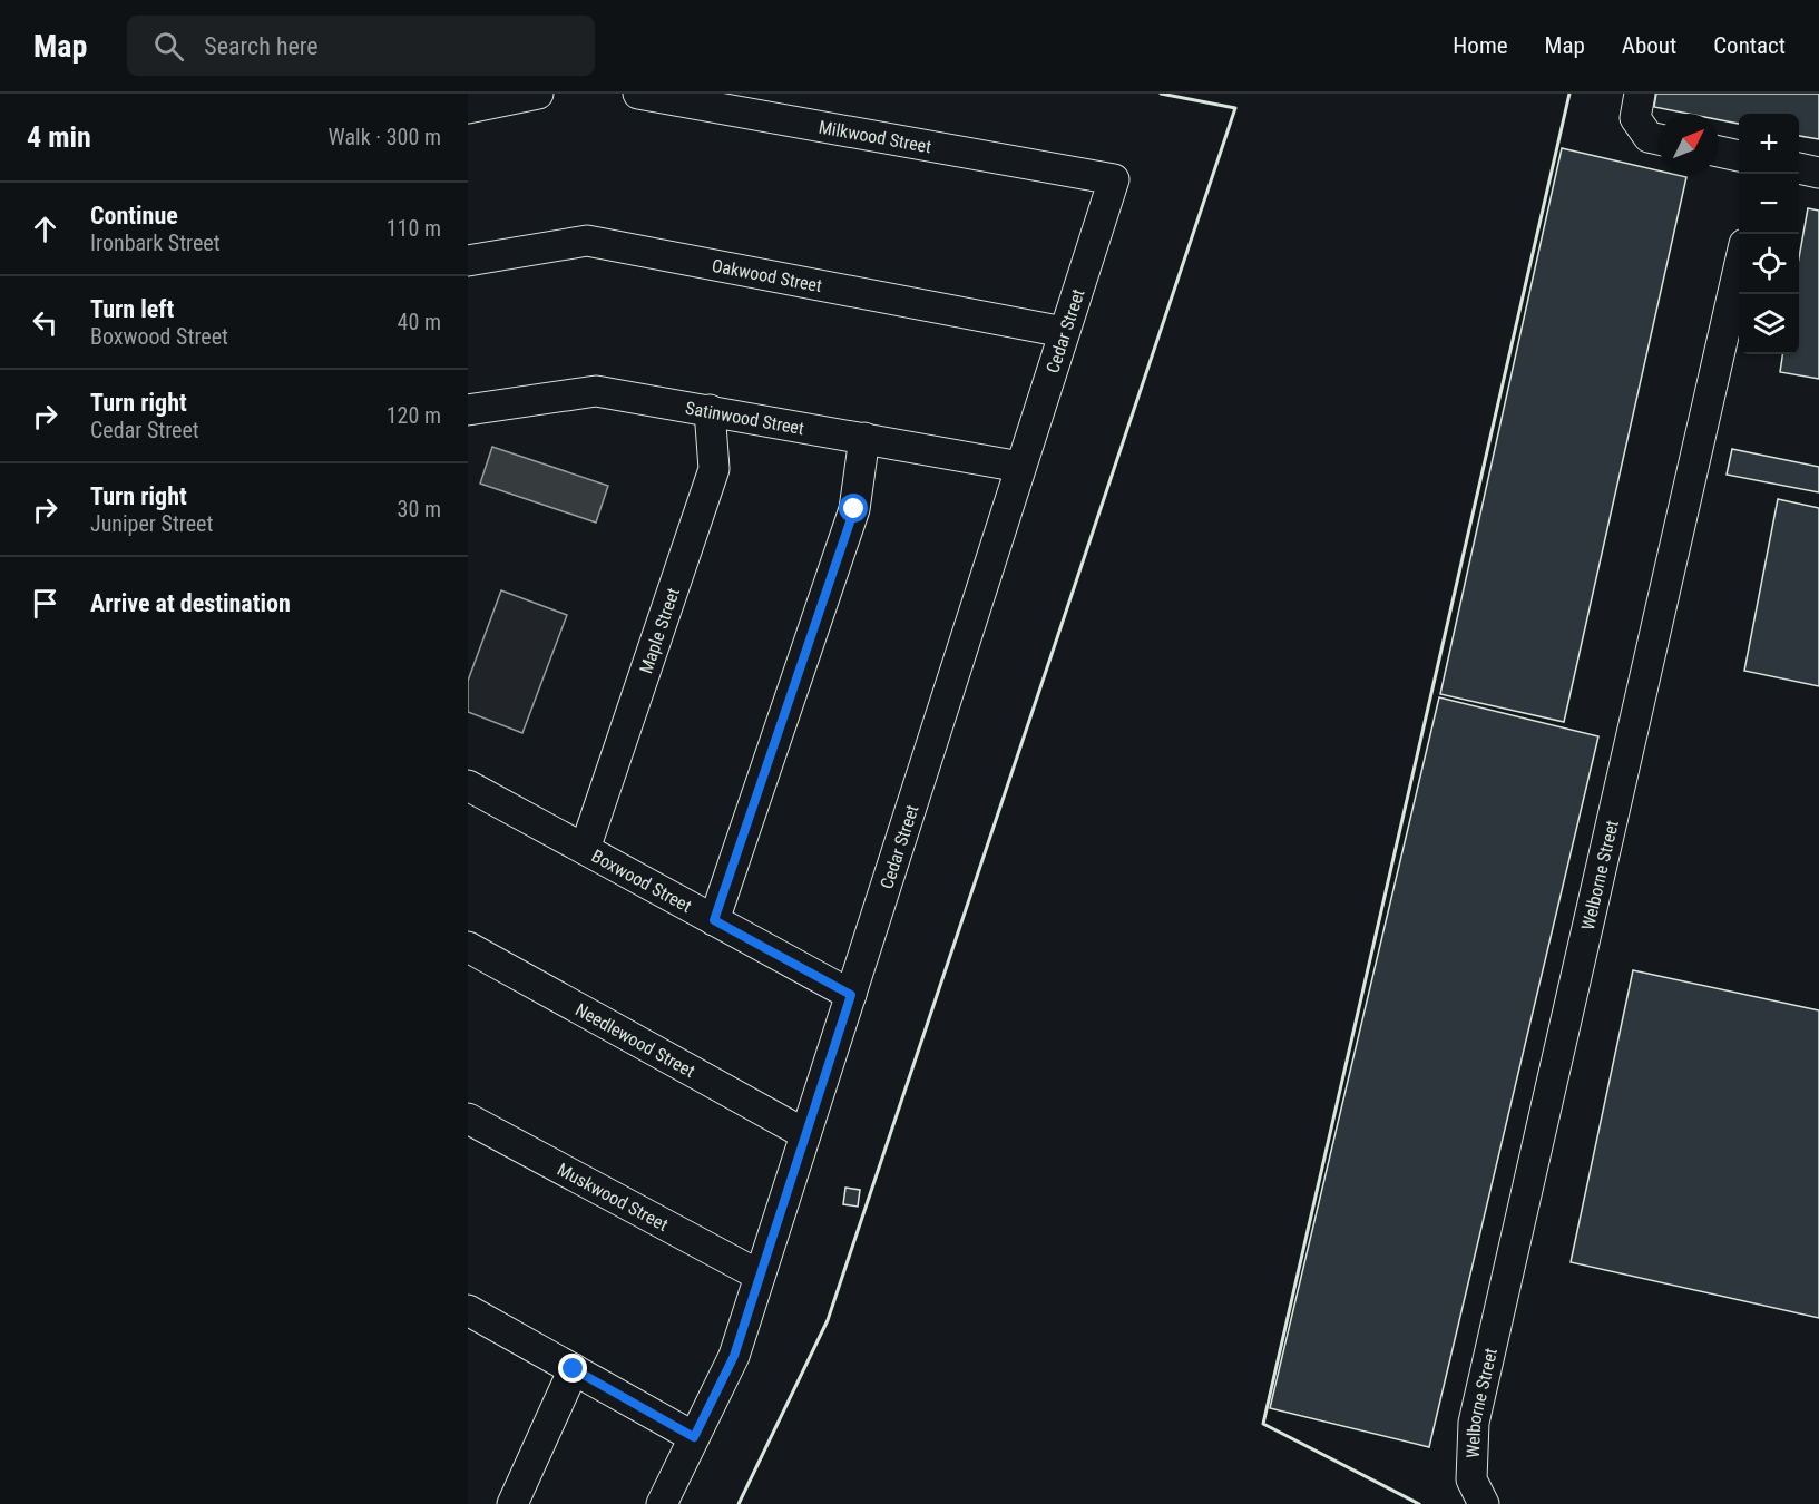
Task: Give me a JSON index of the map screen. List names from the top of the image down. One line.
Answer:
{"streets":{"street":["Milkwood Street","Oakwood Street","Cedar Street","Satinwood Street","Maple Street","Welborne Street","Boxwood Street","Needlewood Street","Muskwood Street"]},"crossings":[["Milkwood Street","Cedar Street"],["Oakwood Street","Cedar Street"],["Cedar Street","Satinwood Street"],["Cedar Street","Boxwood Street"],["Cedar Street","Needlewood Street"],["Cedar Street","Muskwood Street"],["Satinwood Street","Maple Street"],["Maple Street","Boxwood Street"]],"north":"top right","page":{"header":"Map","search":"Search here","nav":["Home","Map","About","Contact"],"heading":["4 min","Walk · 300 m"],"map_buttons":["+","−"],"list":[["Continue","Ironbark Street","110 m"],["Turn left","Boxwood Street","40 m"],["Turn right","Cedar Street","120 m"],["Turn right","Juniper Street","30 m"],"Arrive at destination"]}}
